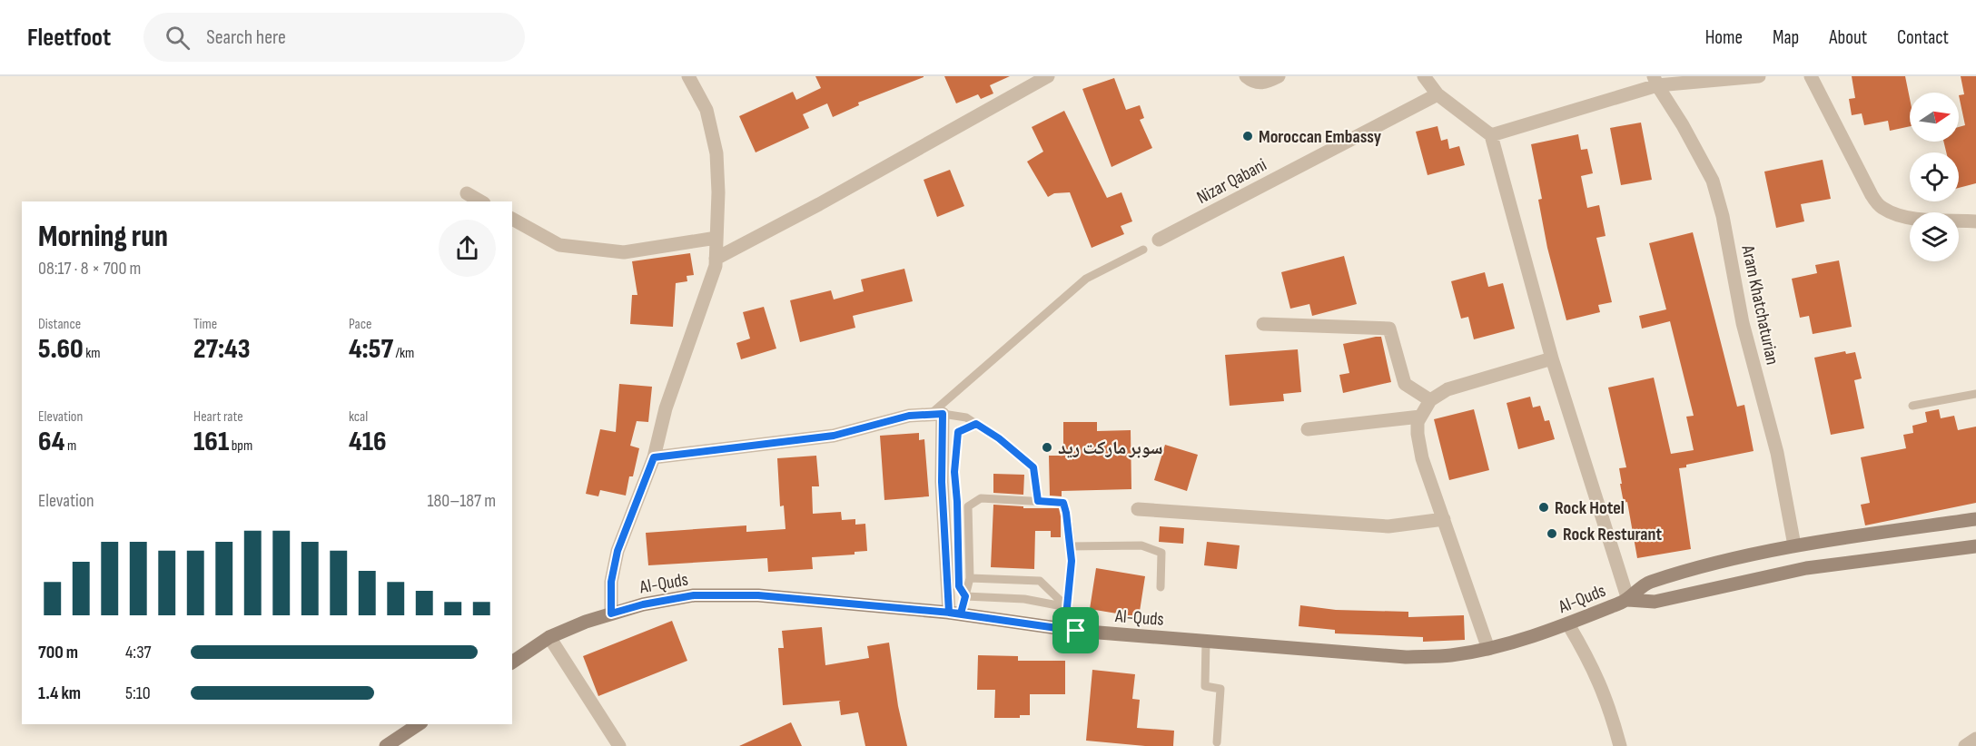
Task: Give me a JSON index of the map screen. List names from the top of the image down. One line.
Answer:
{"streets":{"street":["Nizar Qabani","Aram Khatchaturian","Al-Quds"]},"crossings":[["Aram Khatchaturian","Al-Quds"]],"places":["Moroccan Embassy","سوبر ماركت ريد","Rock Hotel","Rock Resturant"],"north":"right","page":{"header":"Fleetfoot","search":"Search here","nav":["Home","Map","About","Contact"],"heading":["Morning run","08:17 · 8 × 700 m"],"stats":[["Distance","5.60 km"],["Time","27:43"],["Pace","4:57 /km"],["Elevation","64 m"],["Heart rate","161 bpm"],["kcal","416"]],"chart":["Elevation","180–187 m"],"list":[{"name":"700 m","note":"4:37"},{"name":"1.4 km","note":"5:10"}]}}
